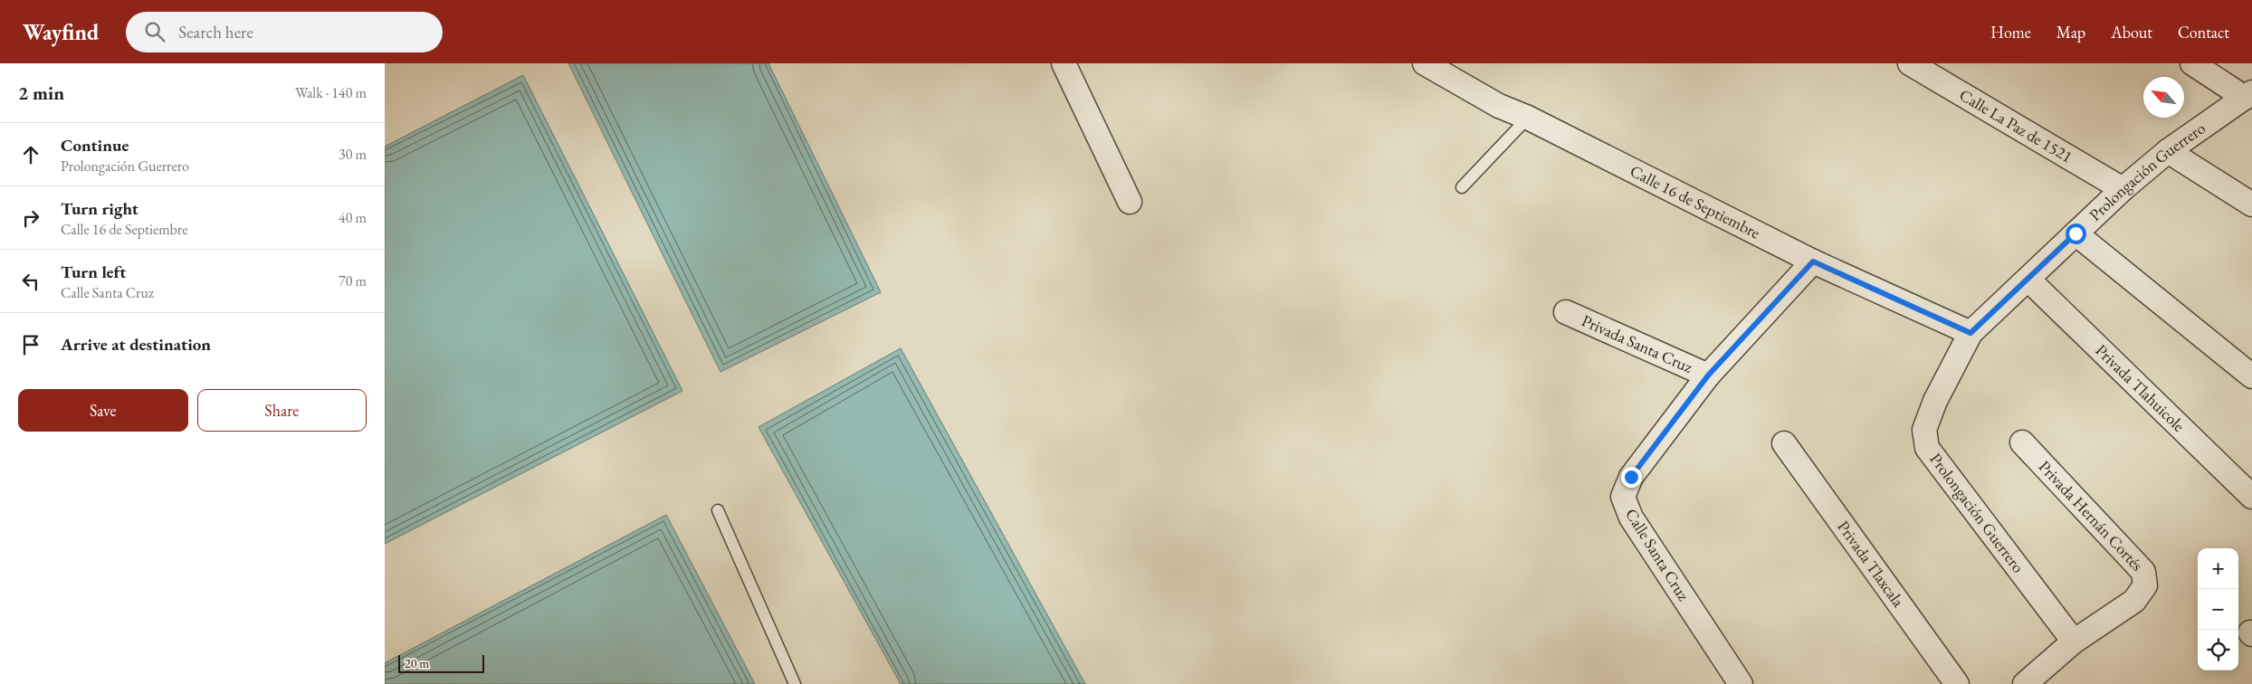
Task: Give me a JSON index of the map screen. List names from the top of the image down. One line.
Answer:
{"streets":{"street":["Calle La Paz de 1521","Prolongación Guerrero","Calle 16 de Septiembre","Privada Santa Cruz","Privada Tlahuicole","Privada Hernán Cortés","Calle Santa Cruz","Privada Tlaxcala"]},"crossings":[["Calle La Paz de 1521","Prolongación Guerrero"],["Prolongación Guerrero","Calle 16 de Septiembre"],["Prolongación Guerrero","Privada Tlahuicole"],["Prolongación Guerrero","Privada Hernán Cortés"],["Calle 16 de Septiembre","Calle Santa Cruz"],["Privada Santa Cruz","Calle Santa Cruz"]],"scale_bar":"20 m","north":"top left","page":{"header":"Wayfind","search":"Search here","nav":["Home","Map","About","Contact"],"heading":["2 min","Walk · 140 m"],"list":[["Continue","Prolongación Guerrero","30 m"],["Turn right","Calle 16 de Septiembre","40 m"],["Turn left","Calle Santa Cruz","70 m"],"Arrive at destination"],"buttons":["Save","Share"],"map_buttons":["+","−"],"scale":"20 m"}}
